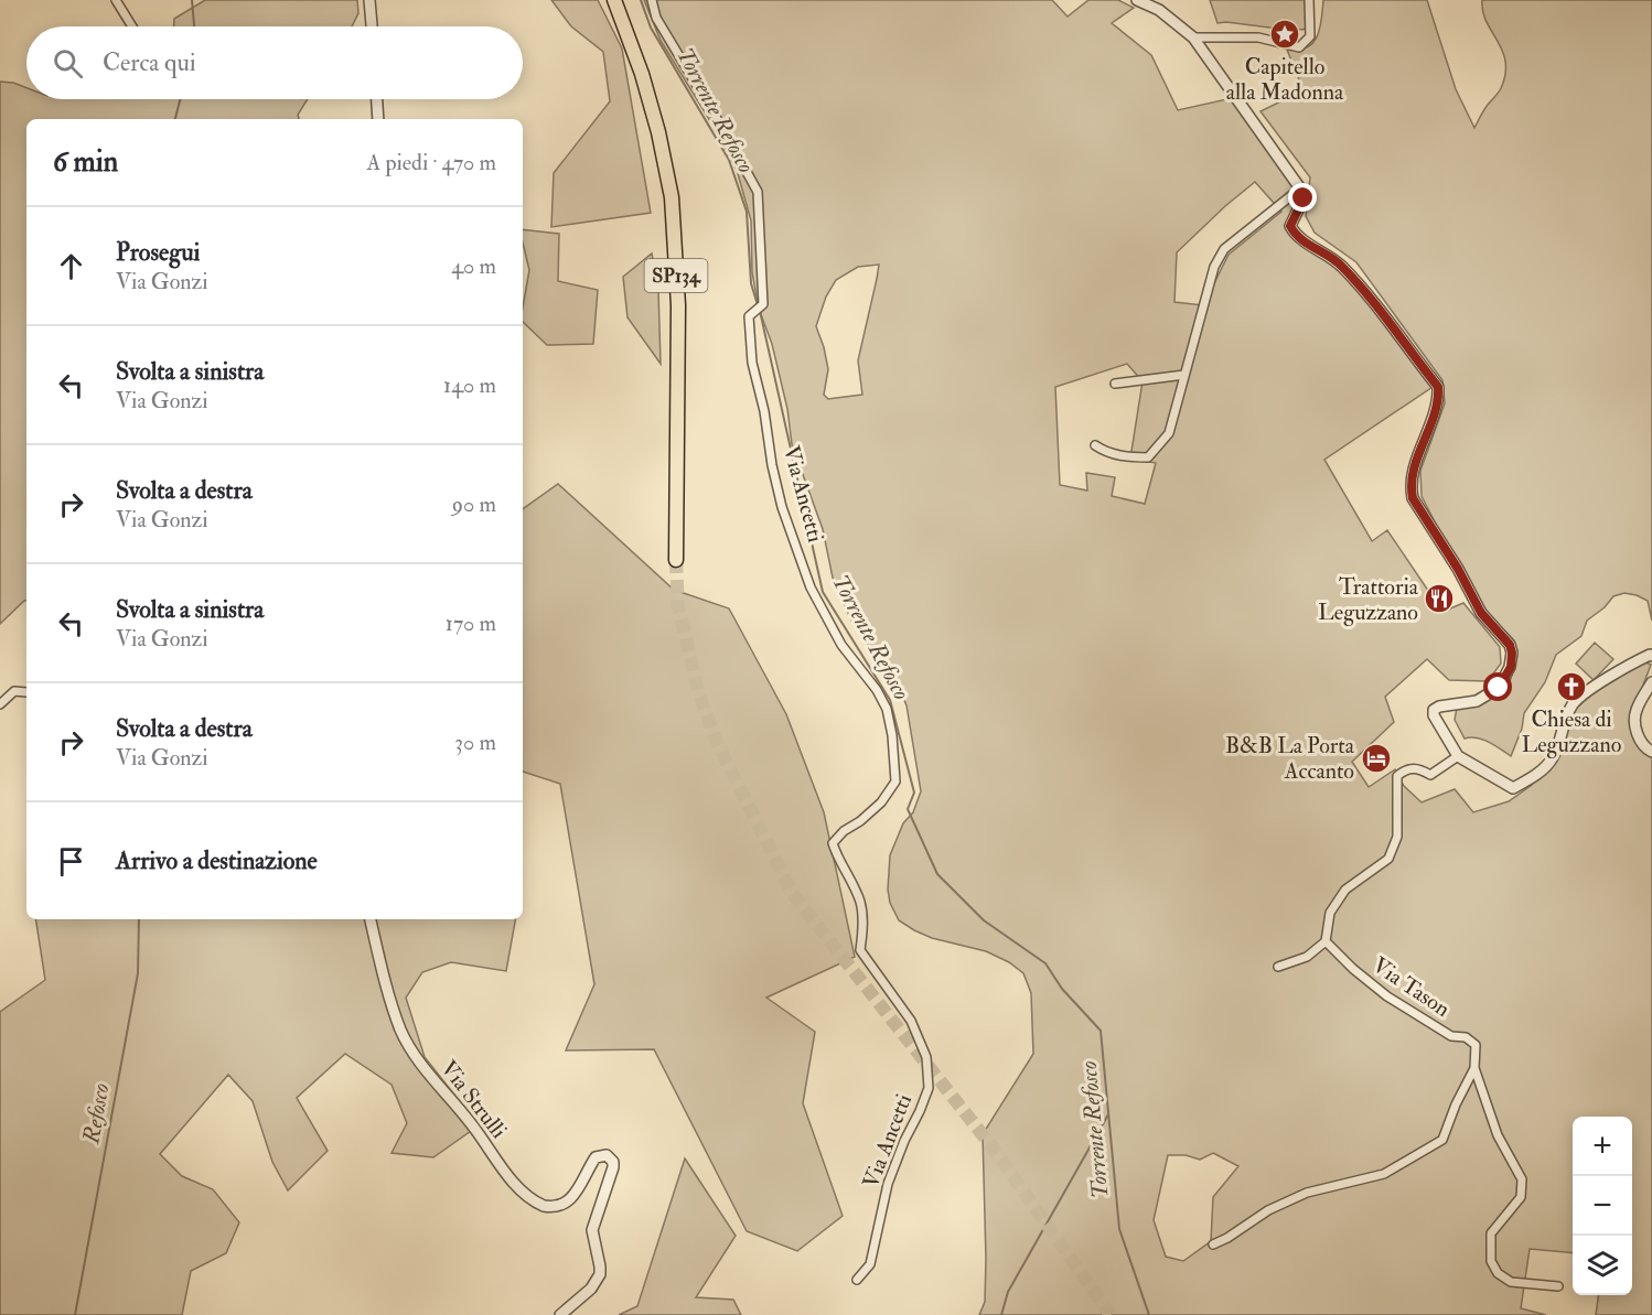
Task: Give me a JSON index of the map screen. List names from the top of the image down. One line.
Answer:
{"streets":{"highway":["SP134"],"street":["Via Ancetti","Via Tason","Via Strulli"]},"water":["Torrente Refosco","Refosco"],"places":{"place":["Capitello alla Madonna"],"restaurant":["Trattoria Leguzzano"],"church":["Chiesa di Leguzzano"],"hotel":["B&B La Porta Accanto"]},"page":{"search":"Cerca qui","heading":["6 min","A piedi · 470 m"],"list":[["Prosegui","Via Gonzi","40 m"],["Svolta a sinistra","Via Gonzi","140 m"],["Svolta a destra","Via Gonzi","90 m"],["Svolta a sinistra","Via Gonzi","170 m"],["Svolta a destra","Via Gonzi","30 m"],"Arrivo a destinazione"],"map_buttons":["+","−"]}}
